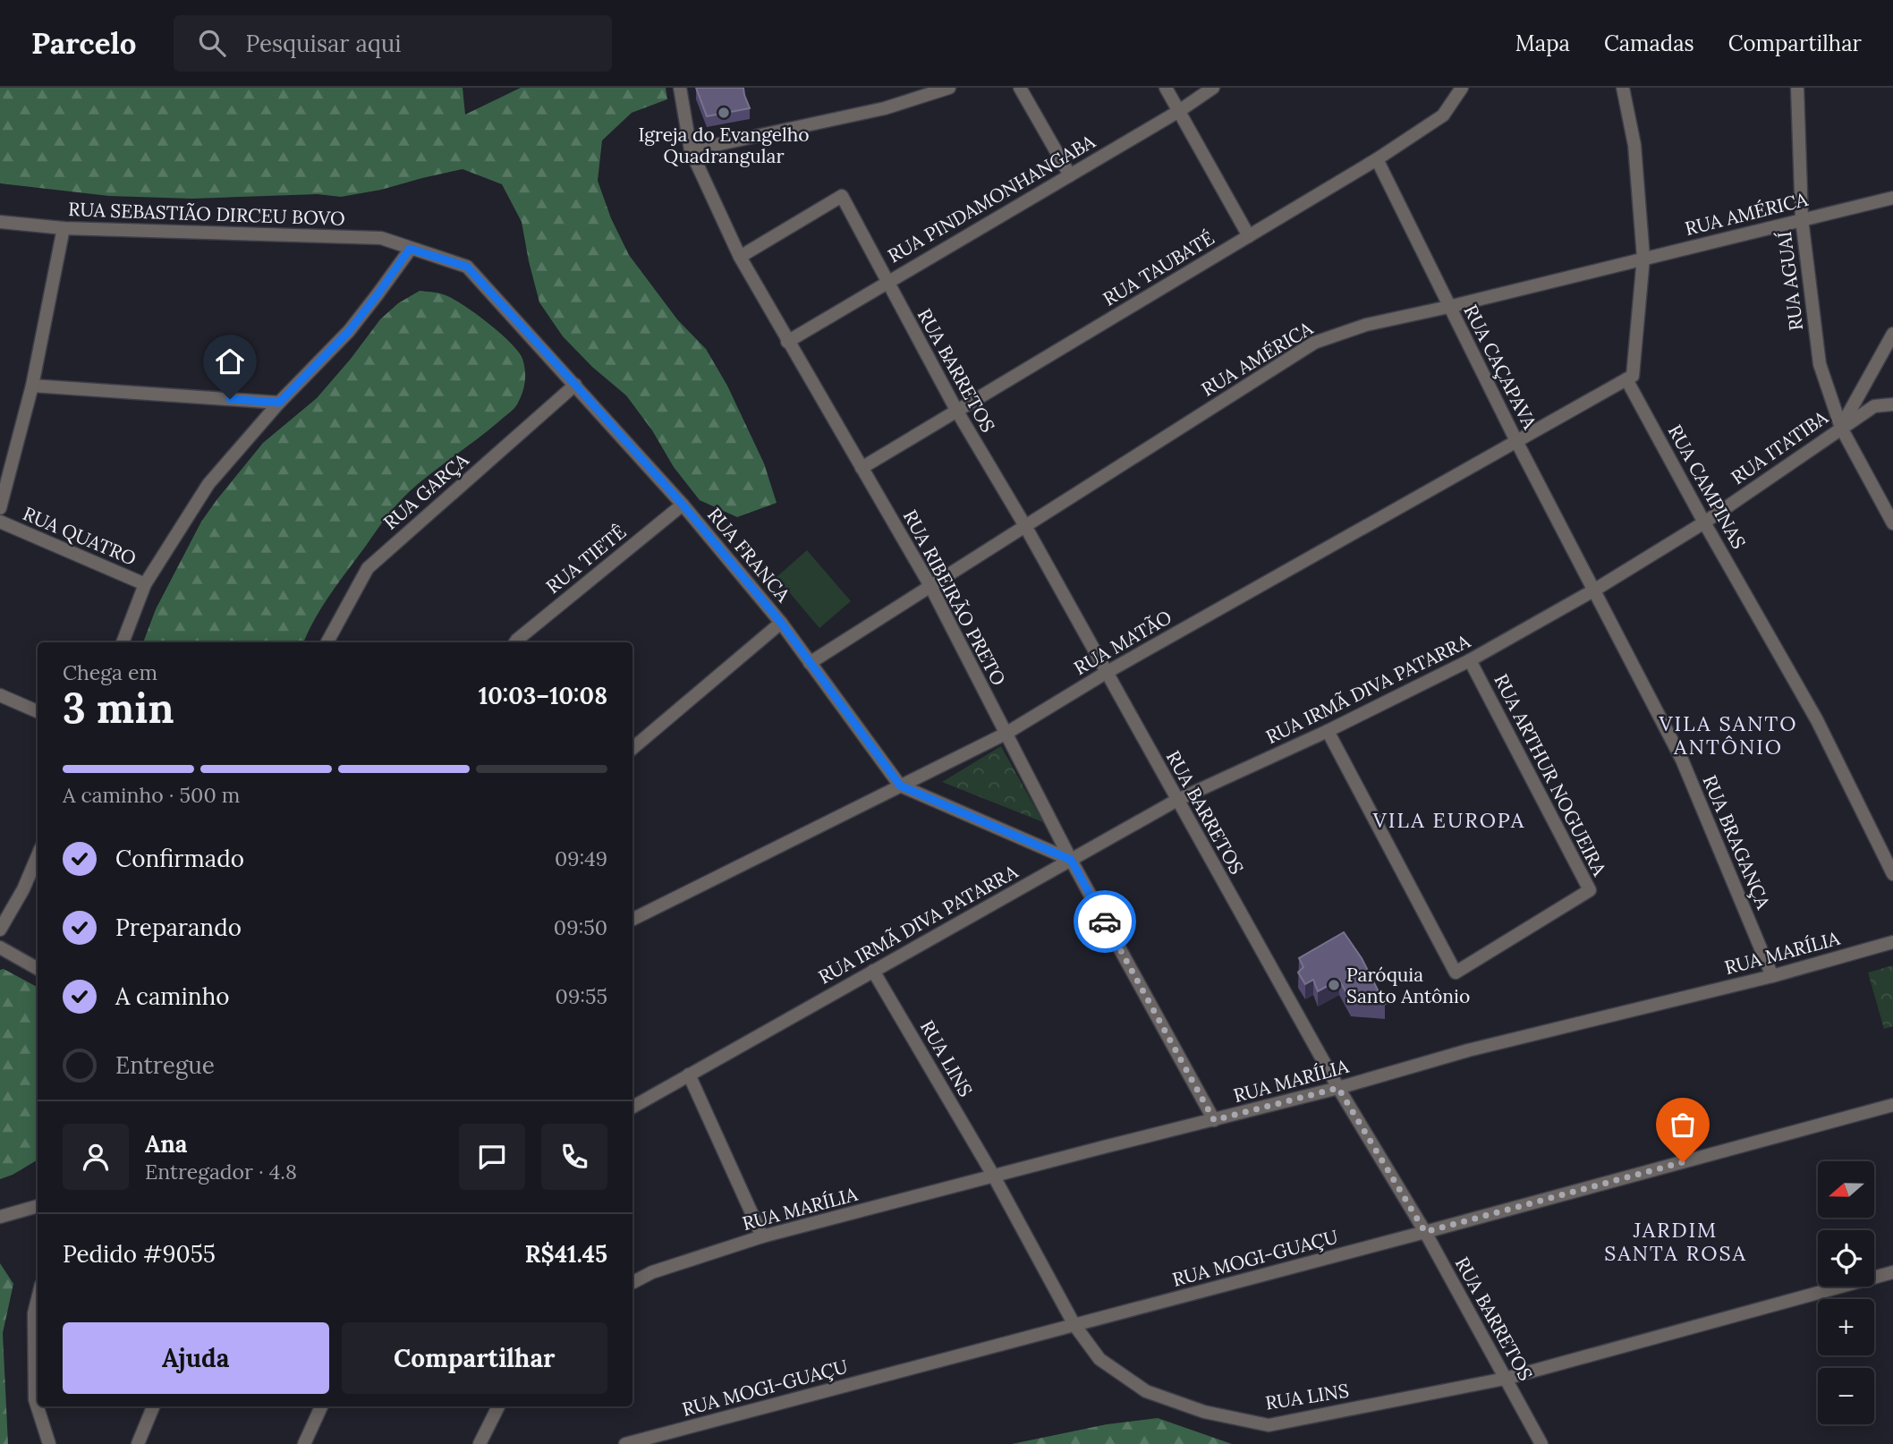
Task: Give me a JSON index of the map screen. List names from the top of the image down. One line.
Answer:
{"streets":{"street":["RUA PINDAMONHANGABA","RUA SEBASTIÃO DIRCEU BOVO","RUA AMÉRICA","RUA TAUBATÉ","RUA AGUAÍ","RUA CAÇAPAVA","RUA BARRETOS","RUA ITATIBA","RUA CAMPINAS","RUA GARÇA","RUA QUATRO","RUA FRANCA","RUA TIETÊ","RUA RIBEIRÃO PRETO","RUA MATÃO","RUA IRMÃ DIVA PATARRA","RUA ARTHUR NOGUEIRA","RUA BRAGANÇA","RUA MARÍLIA","RUA LINS","RUA MOGI-GUAÇU"]},"crossings":[["RUA PINDAMONHANGABA","RUA BARRETOS"],["RUA PINDAMONHANGABA","RUA RIBEIRÃO PRETO"],["RUA SEBASTIÃO DIRCEU BOVO","RUA FRANCA"],["RUA AMÉRICA","RUA AGUAÍ"],["RUA AMÉRICA","RUA CAÇAPAVA"],["RUA AMÉRICA","RUA BARRETOS"],["RUA AMÉRICA","RUA FRANCA"],["RUA AMÉRICA","RUA RIBEIRÃO PRETO"],["RUA TAUBATÉ","RUA CAÇAPAVA"],["RUA TAUBATÉ","RUA BARRETOS"],["RUA TAUBATÉ","RUA RIBEIRÃO PRETO"],["RUA AGUAÍ","RUA ITATIBA"],["RUA CAÇAPAVA","RUA ITATIBA"],["RUA CAÇAPAVA","RUA MATÃO"],["RUA CAÇAPAVA","RUA IRMÃ DIVA PATARRA"],["RUA CAÇAPAVA","RUA BRAGANÇA"],["RUA BARRETOS","RUA RIBEIRÃO PRETO"],["RUA BARRETOS","RUA MATÃO"],["RUA BARRETOS","RUA IRMÃ DIVA PATARRA"],["RUA BARRETOS","RUA MARÍLIA"],["RUA BARRETOS","RUA LINS"],["RUA BARRETOS","RUA MOGI-GUAÇU"],["RUA ITATIBA","RUA CAMPINAS"],["RUA ITATIBA","RUA IRMÃ DIVA PATARRA"],["RUA ITATIBA","RUA BRAGANÇA"],["RUA CAMPINAS","RUA MATÃO"],["RUA GARÇA","RUA FRANCA"],["RUA FRANCA","RUA TIETÊ"],["RUA FRANCA","RUA MATÃO"],["RUA RIBEIRÃO PRETO","RUA MATÃO"],["RUA RIBEIRÃO PRETO","RUA IRMÃ DIVA PATARRA"],["RUA RIBEIRÃO PRETO","RUA MARÍLIA"],["RUA IRMÃ DIVA PATARRA","RUA ARTHUR NOGUEIRA"],["RUA IRMÃ DIVA PATARRA","RUA BRAGANÇA"],["RUA IRMÃ DIVA PATARRA","RUA LINS"],["RUA BRAGANÇA","RUA MARÍLIA"],["RUA MARÍLIA","RUA LINS"],["RUA LINS","RUA MOGI-GUAÇU"]],"districts":["VILA SANTO ANTÔNIO","VILA EUROPA","JARDIM SANTA ROSA"],"places":["Igreja do Evangelho Quadrangular","Paróquia Santo Antônio"],"north":"left","page":{"header":"Parcelo","search":"Pesquisar aqui","nav":["Mapa","Camadas","Compartilhar"],"heading":["3 min","Chega em","10:03–10:08"],"panel":["Ana","Entregador · 4.8","Pedido #9055","R$41.45"],"bar":"A caminho · 500 m","list":[["Confirmado","09:49"],["Preparando","09:50"],["A caminho","09:55"],"Entregue"],"map_buttons":["+","−"],"buttons":["Ajuda","Compartilhar"]}}
